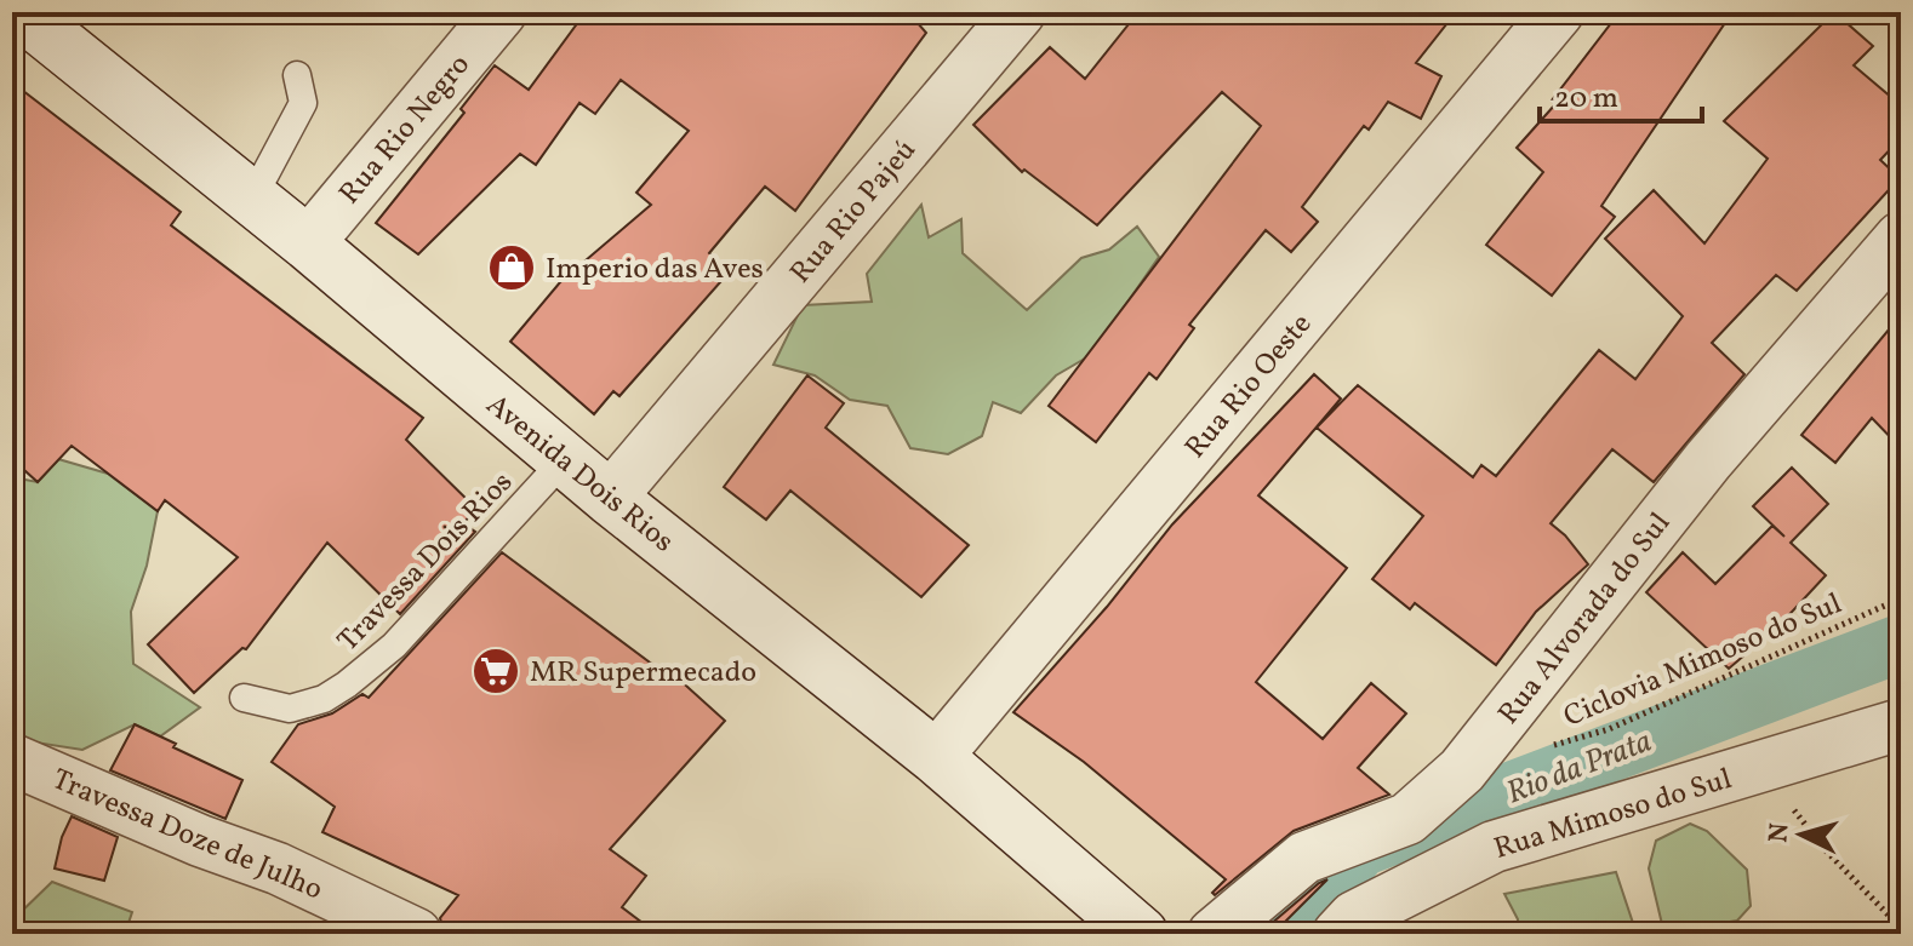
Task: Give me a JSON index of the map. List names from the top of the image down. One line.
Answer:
{"streets":{"main road":["Avenida Dois Rios"],"street":["Rua Rio Negro","Rua Rio Pajeú","Rua Rio Oeste","Rua Alvorada do Sul","Rua Mimoso do Sul","Travessa Doze de Julho"],"lane":["Travessa Dois Rios"],"path":["Ciclovia Mimoso do Sul"]},"crossings":[["Rua Rio Negro","Avenida Dois Rios"],["Rua Rio Pajeú","Avenida Dois Rios"],["Rua Rio Oeste","Avenida Dois Rios"],["Avenida Dois Rios","Travessa Dois Rios"]],"water":["Rio da Prata"],"places":{"shop":["Imperio das Aves"],"supermarket":["MR Supermecado"]},"scale_bar":"20 m","north":"left"}
